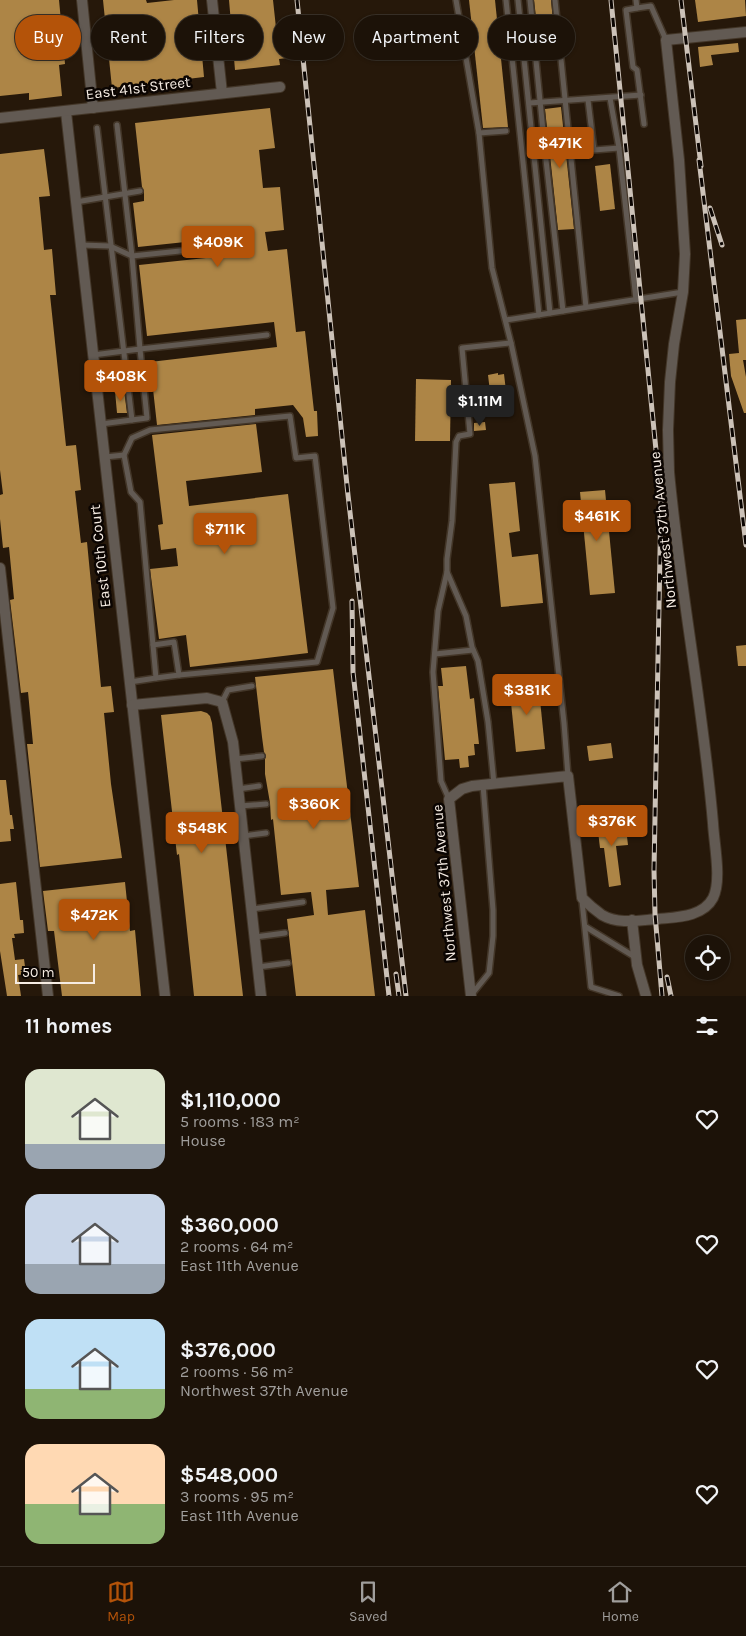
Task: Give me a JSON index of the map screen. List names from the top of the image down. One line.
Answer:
{"streets":{"street":["East 41st Street","Northwest 37th Avenue","East 10th Court"]},"crossings":[["East 41st Street","East 10th Court"]],"scale_bar":"50 m","page":{"chip":["Buy","Rent","Filters","New","Apartment","House"],"price":["$471K","$409K","$408K","$1.11M","$461K","$711K","$381K","$360K","$376K","$548K","$472K"],"scale":"50 m","heading":"11 homes","list":[{"name":"$1,110,000","note":"5 rooms · 183 m² · House"},{"name":"$360,000","note":"2 rooms · 64 m² · East 11th Avenue"},{"name":"$376,000","note":"2 rooms · 56 m² · Northwest 37th Avenue"},{"name":"$548,000","note":"3 rooms · 95 m² · East 11th Avenue"}],"tabs":["Map","Saved","Home"]}}
